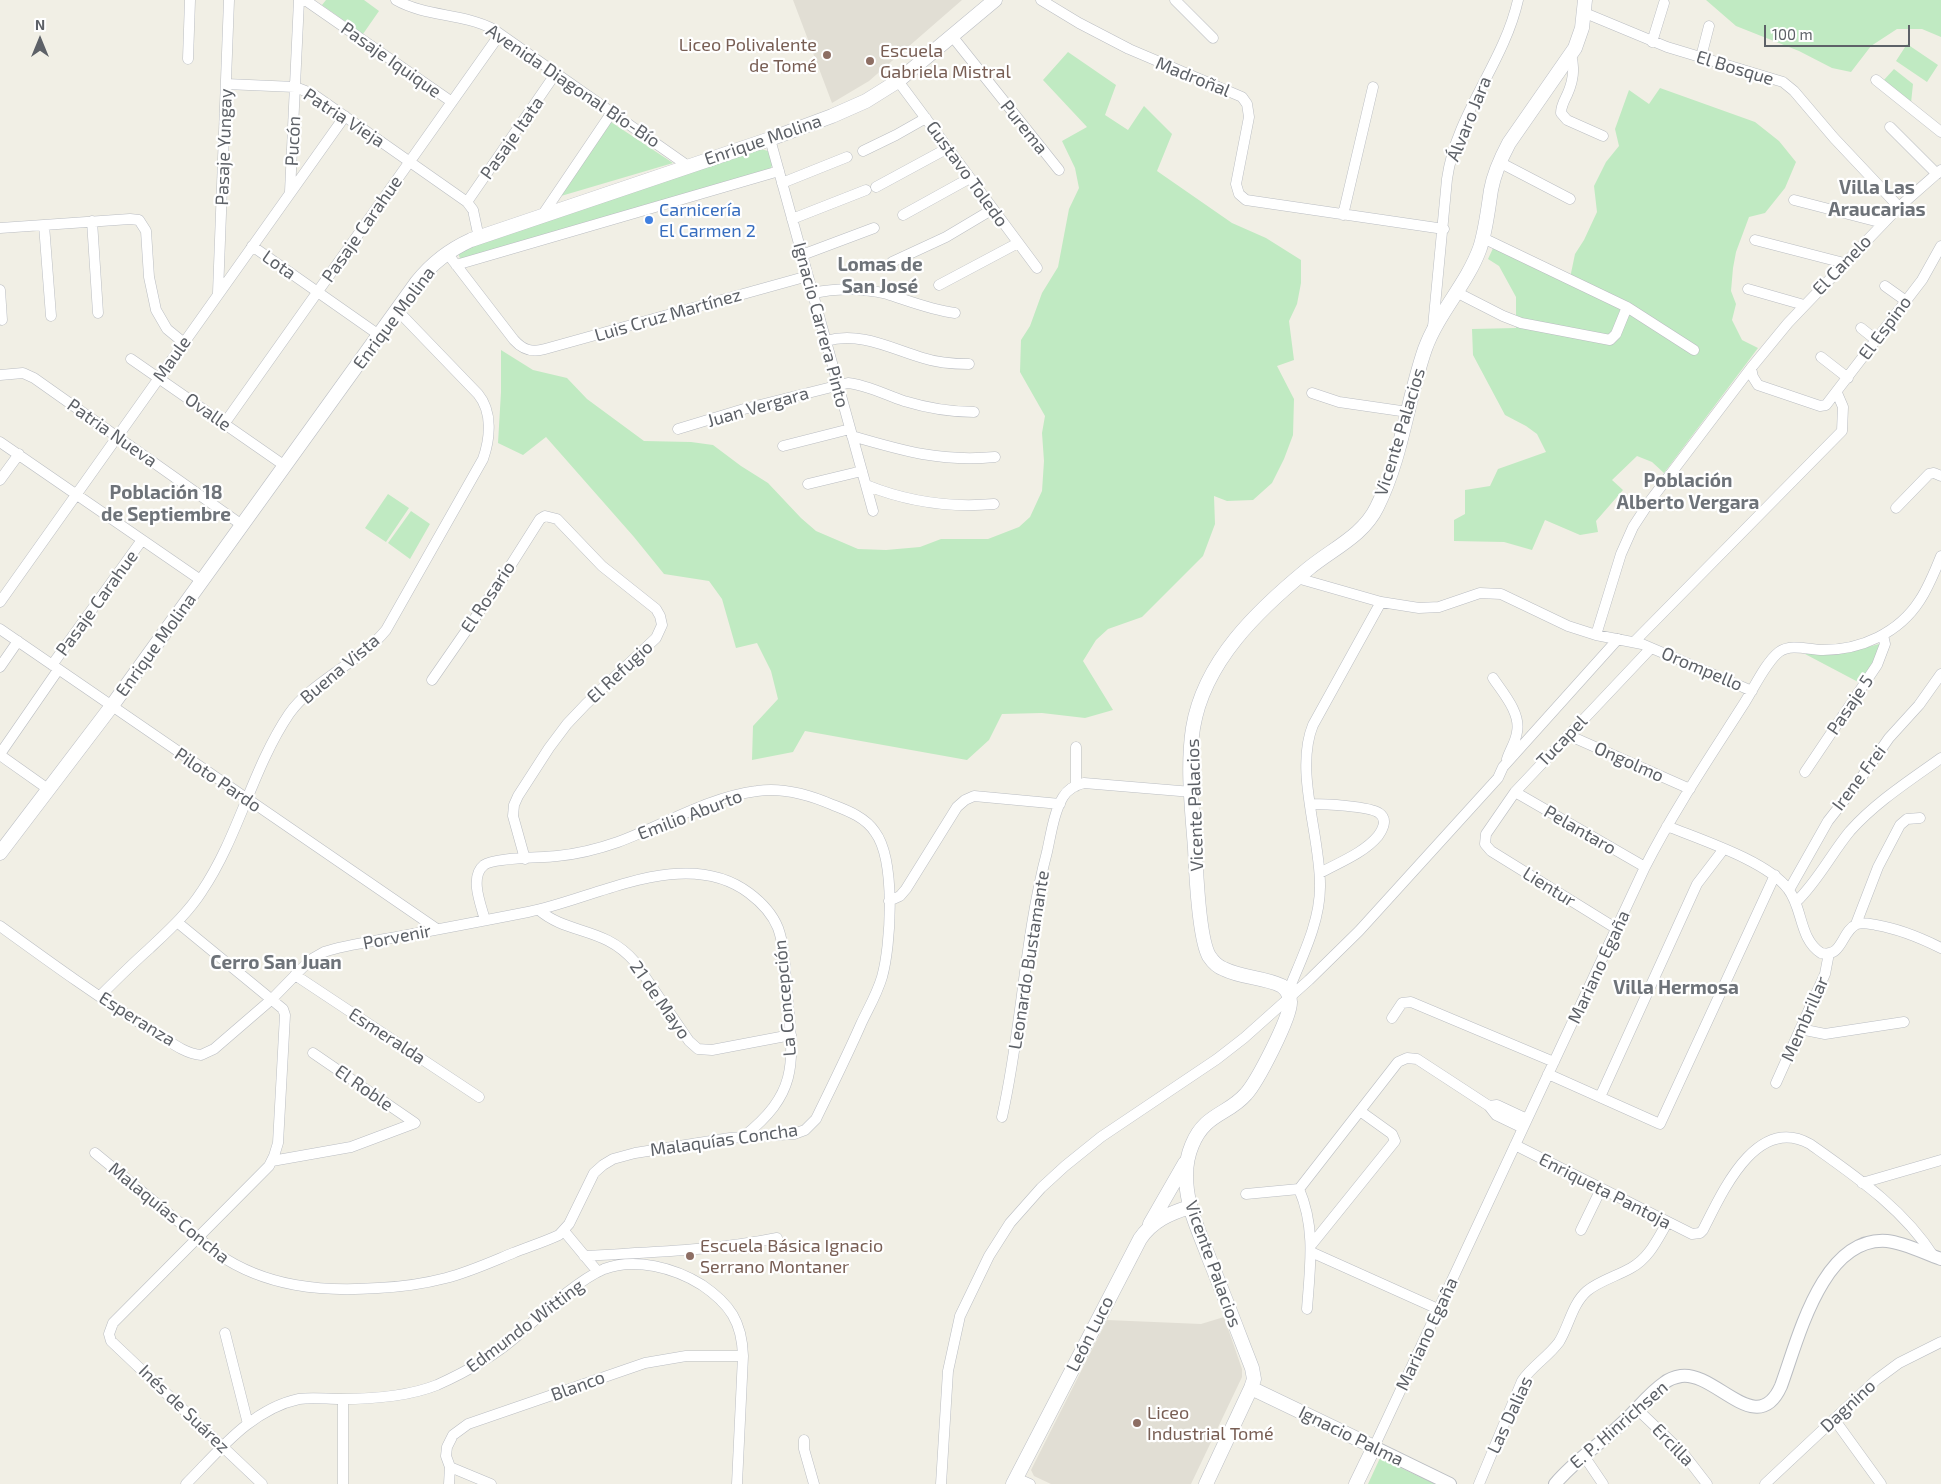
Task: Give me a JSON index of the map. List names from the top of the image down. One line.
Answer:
{"streets":{"main road":["Enrique Molina","Vicente Palacios","Mariano Egaña","León Luco","Ignacio Palma"],"street":["Pasaje Iquique","El Bosque","Madroñal","Avenida Diagonal Bío-Bío","Patria Vieja","Álvaro Jara","Purema","Pasaje Itata","Pucón","Pasaje Yungay","Gustavo Toledo","Pasaje Carahue","Lota","El Canelo","Luis Cruz Martínez","Ignacio Carrera Pinto","El Espino","Maule","Juan Vergara","Ovalle","Patria Nueva","El Rosario","Buena Vista","Orompello","El Refugio","Pasaje 5","Tucapel","Ongolmo","Irene Frei","Piloto Pardo","Emilio Aburto","Pelantaro","Lientur","Porvenir","Leonardo Bustamante","La Concepción","21 de Mayo","Esperanza","Membrillar","Esmeralda","El Roble","Malaquías Concha","Enriqueta Pantoja","Edmundo Witting","Blanco","Dagnino","Inés de Suárez","Las Dalias","E. P. Hinrichsen","Ercilla"]},"crossings":[["Pasaje Iquique","Pasaje Carahue"],["El Bosque","El Canelo"],["El Bosque","Vicente Palacios"],["Madroñal","Álvaro Jara"],["Avenida Diagonal Bío-Bío","Pasaje Itata"],["Avenida Diagonal Bío-Bío","Enrique Molina"],["Avenida Diagonal Bío-Bío","Pasaje Carahue"],["Patria Vieja","Pasaje Itata"],["Patria Vieja","Pucón"],["Patria Vieja","Pasaje Yungay"],["Patria Vieja","Pasaje Carahue"],["Patria Vieja","Maule"],["Álvaro Jara","Vicente Palacios"],["Purema","Enrique Molina"],["Enrique Molina","Gustavo Toledo"],["Enrique Molina","Lota"],["Enrique Molina","Luis Cruz Martínez"],["Enrique Molina","Ignacio Carrera Pinto"],["Enrique Molina","Ovalle"],["Enrique Molina","Patria Nueva"],["Enrique Molina","Buena Vista"],["Enrique Molina","Piloto Pardo"],["Pucón","Maule"],["Pasaje Yungay","Maule"],["Pasaje Carahue","Lota"],["Pasaje Carahue","Ovalle"],["Pasaje Carahue","Piloto Pardo"],["Lota","Maule"],["El Canelo","El Espino"],["El Canelo","Orompello"],["Luis Cruz Martínez","Ignacio Carrera Pinto"],["Ignacio Carrera Pinto","Juan Vergara"],["Maule","Ovalle"],["Maule","Patria Nueva"],["Vicente Palacios","Orompello"],["Vicente Palacios","Tucapel"],["Vicente Palacios","León Luco"],["Vicente Palacios","Ignacio Palma"],["El Rosario","El Refugio"],["Buena Vista","Piloto Pardo"],["Buena Vista","Esperanza"],["Orompello","Tucapel"],["Orompello","Mariano Egaña"],["El Refugio","Emilio Aburto"],["Pasaje 5","Mariano Egaña"],["Tucapel","Ongolmo"],["Tucapel","Pelantaro"],["Tucapel","Lientur"],["Ongolmo","Mariano Egaña"],["Piloto Pardo","Porvenir"],["Emilio Aburto","Porvenir"],["Emilio Aburto","Malaquías Concha"],["Pelantaro","Mariano Egaña"],["Lientur","Mariano Egaña"],["Porvenir","La Concepción"],["Porvenir","21 de Mayo"],["Porvenir","Esperanza"],["Porvenir","Esmeralda"],["Mariano Egaña","Enriqueta Pantoja"],["Mariano Egaña","Ignacio Palma"],["La Concepción","21 de Mayo"],["La Concepción","Malaquías Concha"],["Malaquías Concha","Inés de Suárez"],["Enriqueta Pantoja","Las Dalias"],["Edmundo Witting","Inés de Suárez"],["E. P. Hinrichsen","Ercilla"]],"districts":["Villa Las Araucarias","Lomas de San José","Población Alberto Vergara","Población 18 de Septiembre","Cerro San Juan","Villa Hermosa"],"places":["Liceo Polivalente de Tomé","Escuela Gabriela Mistral","Carnicería El Carmen 2","Escuela Básica Ignacio Serrano Montaner","Liceo Industrial Tomé"],"scale_bar":"100 m","north":"top"}
